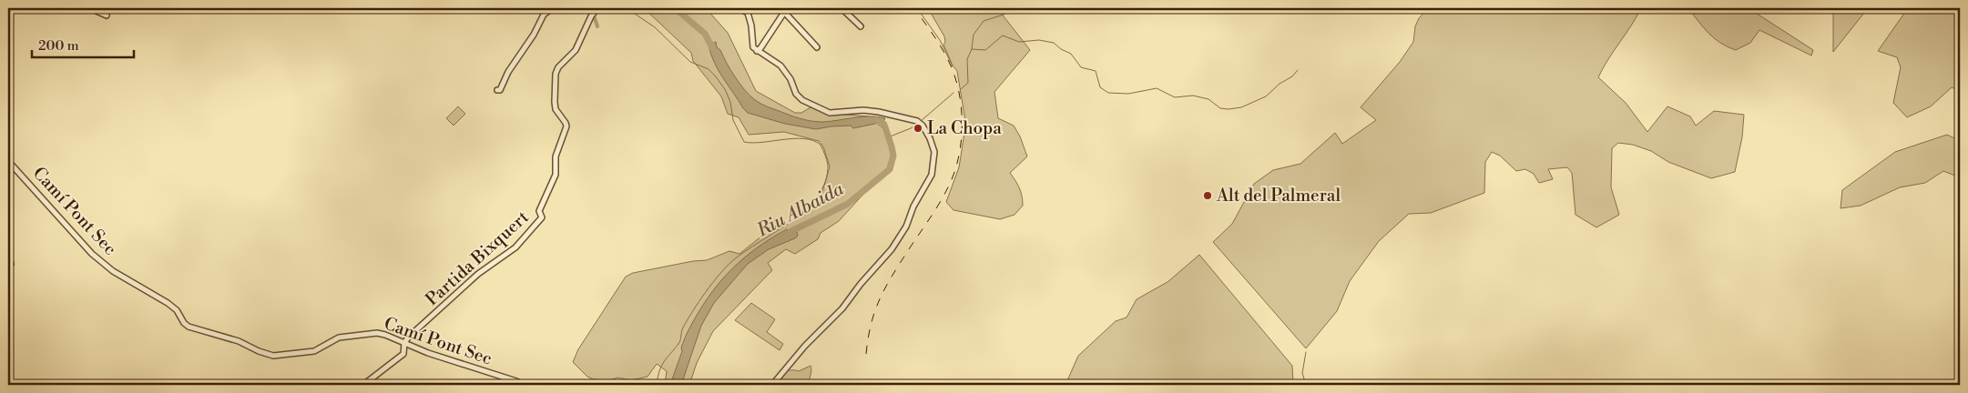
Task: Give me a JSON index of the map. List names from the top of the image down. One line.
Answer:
{"streets":{"street":["Camí Pont Sec","Partida Bixquert"]},"crossings":[["Camí Pont Sec","Partida Bixquert"]],"water":["Riu Albaida"],"places":["La Chopa","Alt del Palmeral"],"scale_bar":"200 m"}
